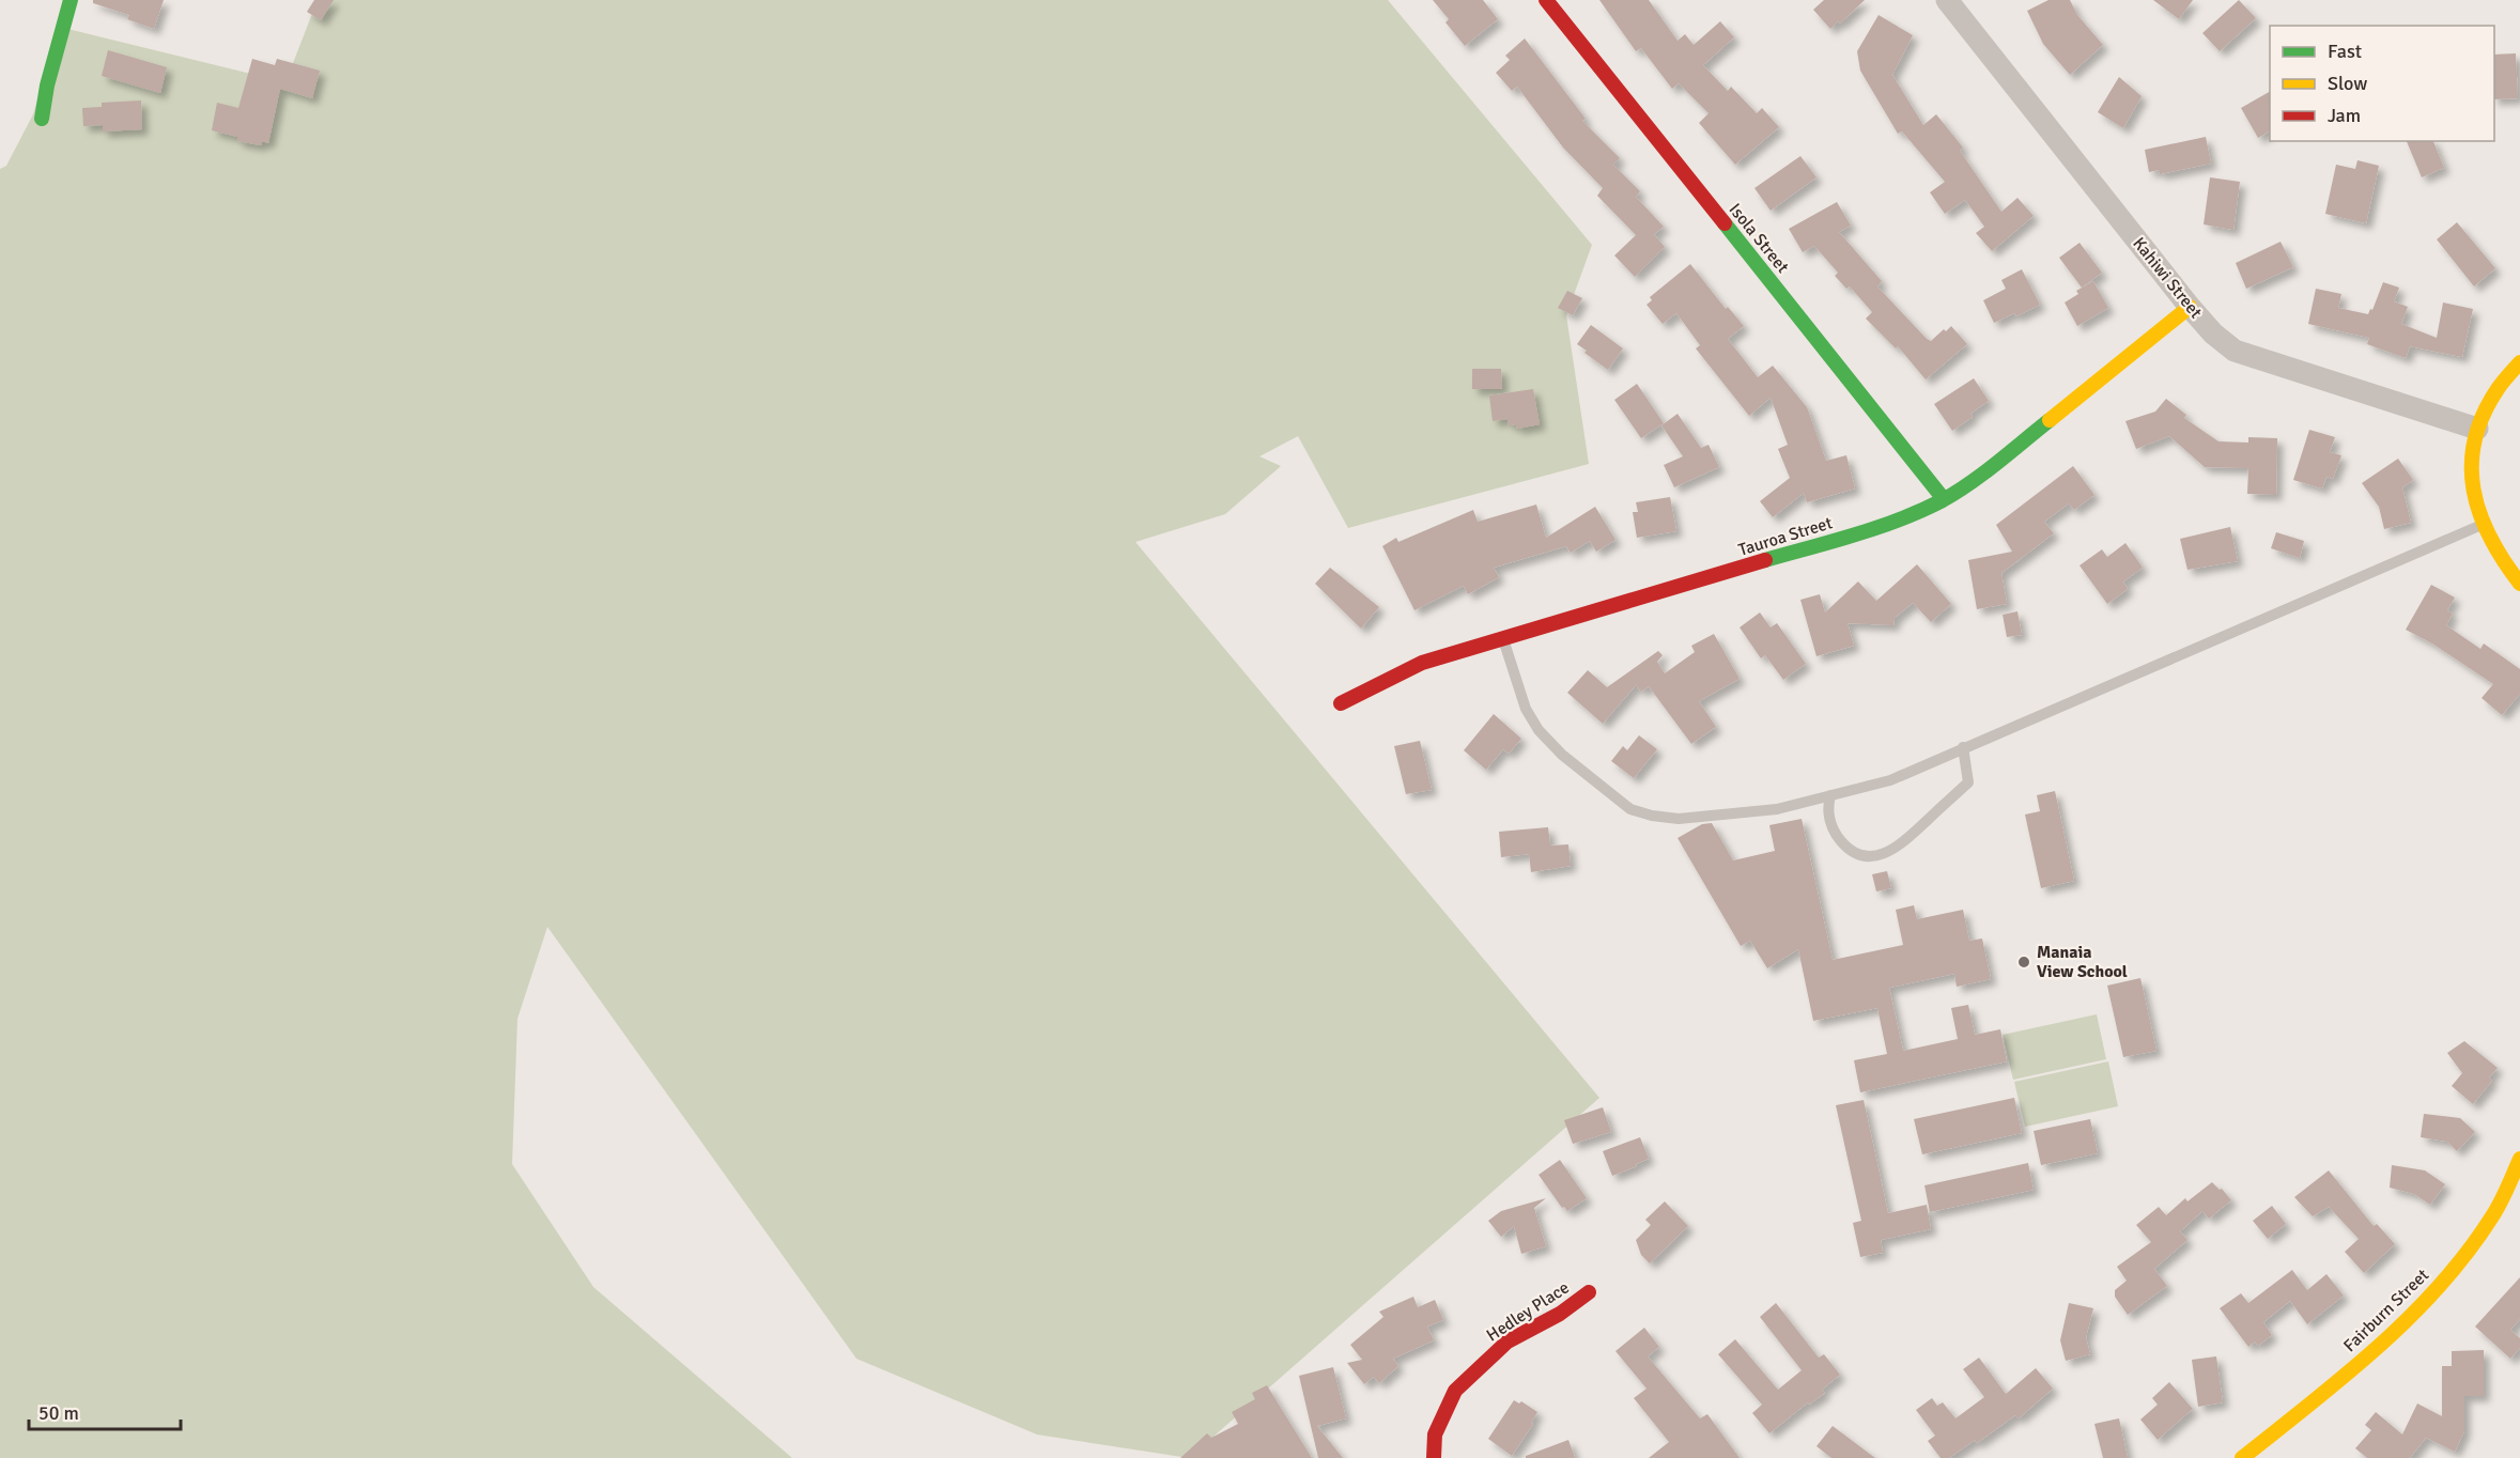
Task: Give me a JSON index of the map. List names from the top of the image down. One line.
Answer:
{"streets":{"street":["Isola Street","Kahiwi Street","Tauroa Street","Fairburn Street","Hedley Place"]},"crossings":[["Isola Street","Tauroa Street"],["Kahiwi Street","Tauroa Street"]],"places":["Manaia View School"],"legend":["Fast","Slow","Jam"],"scale_bar":"50 m"}
